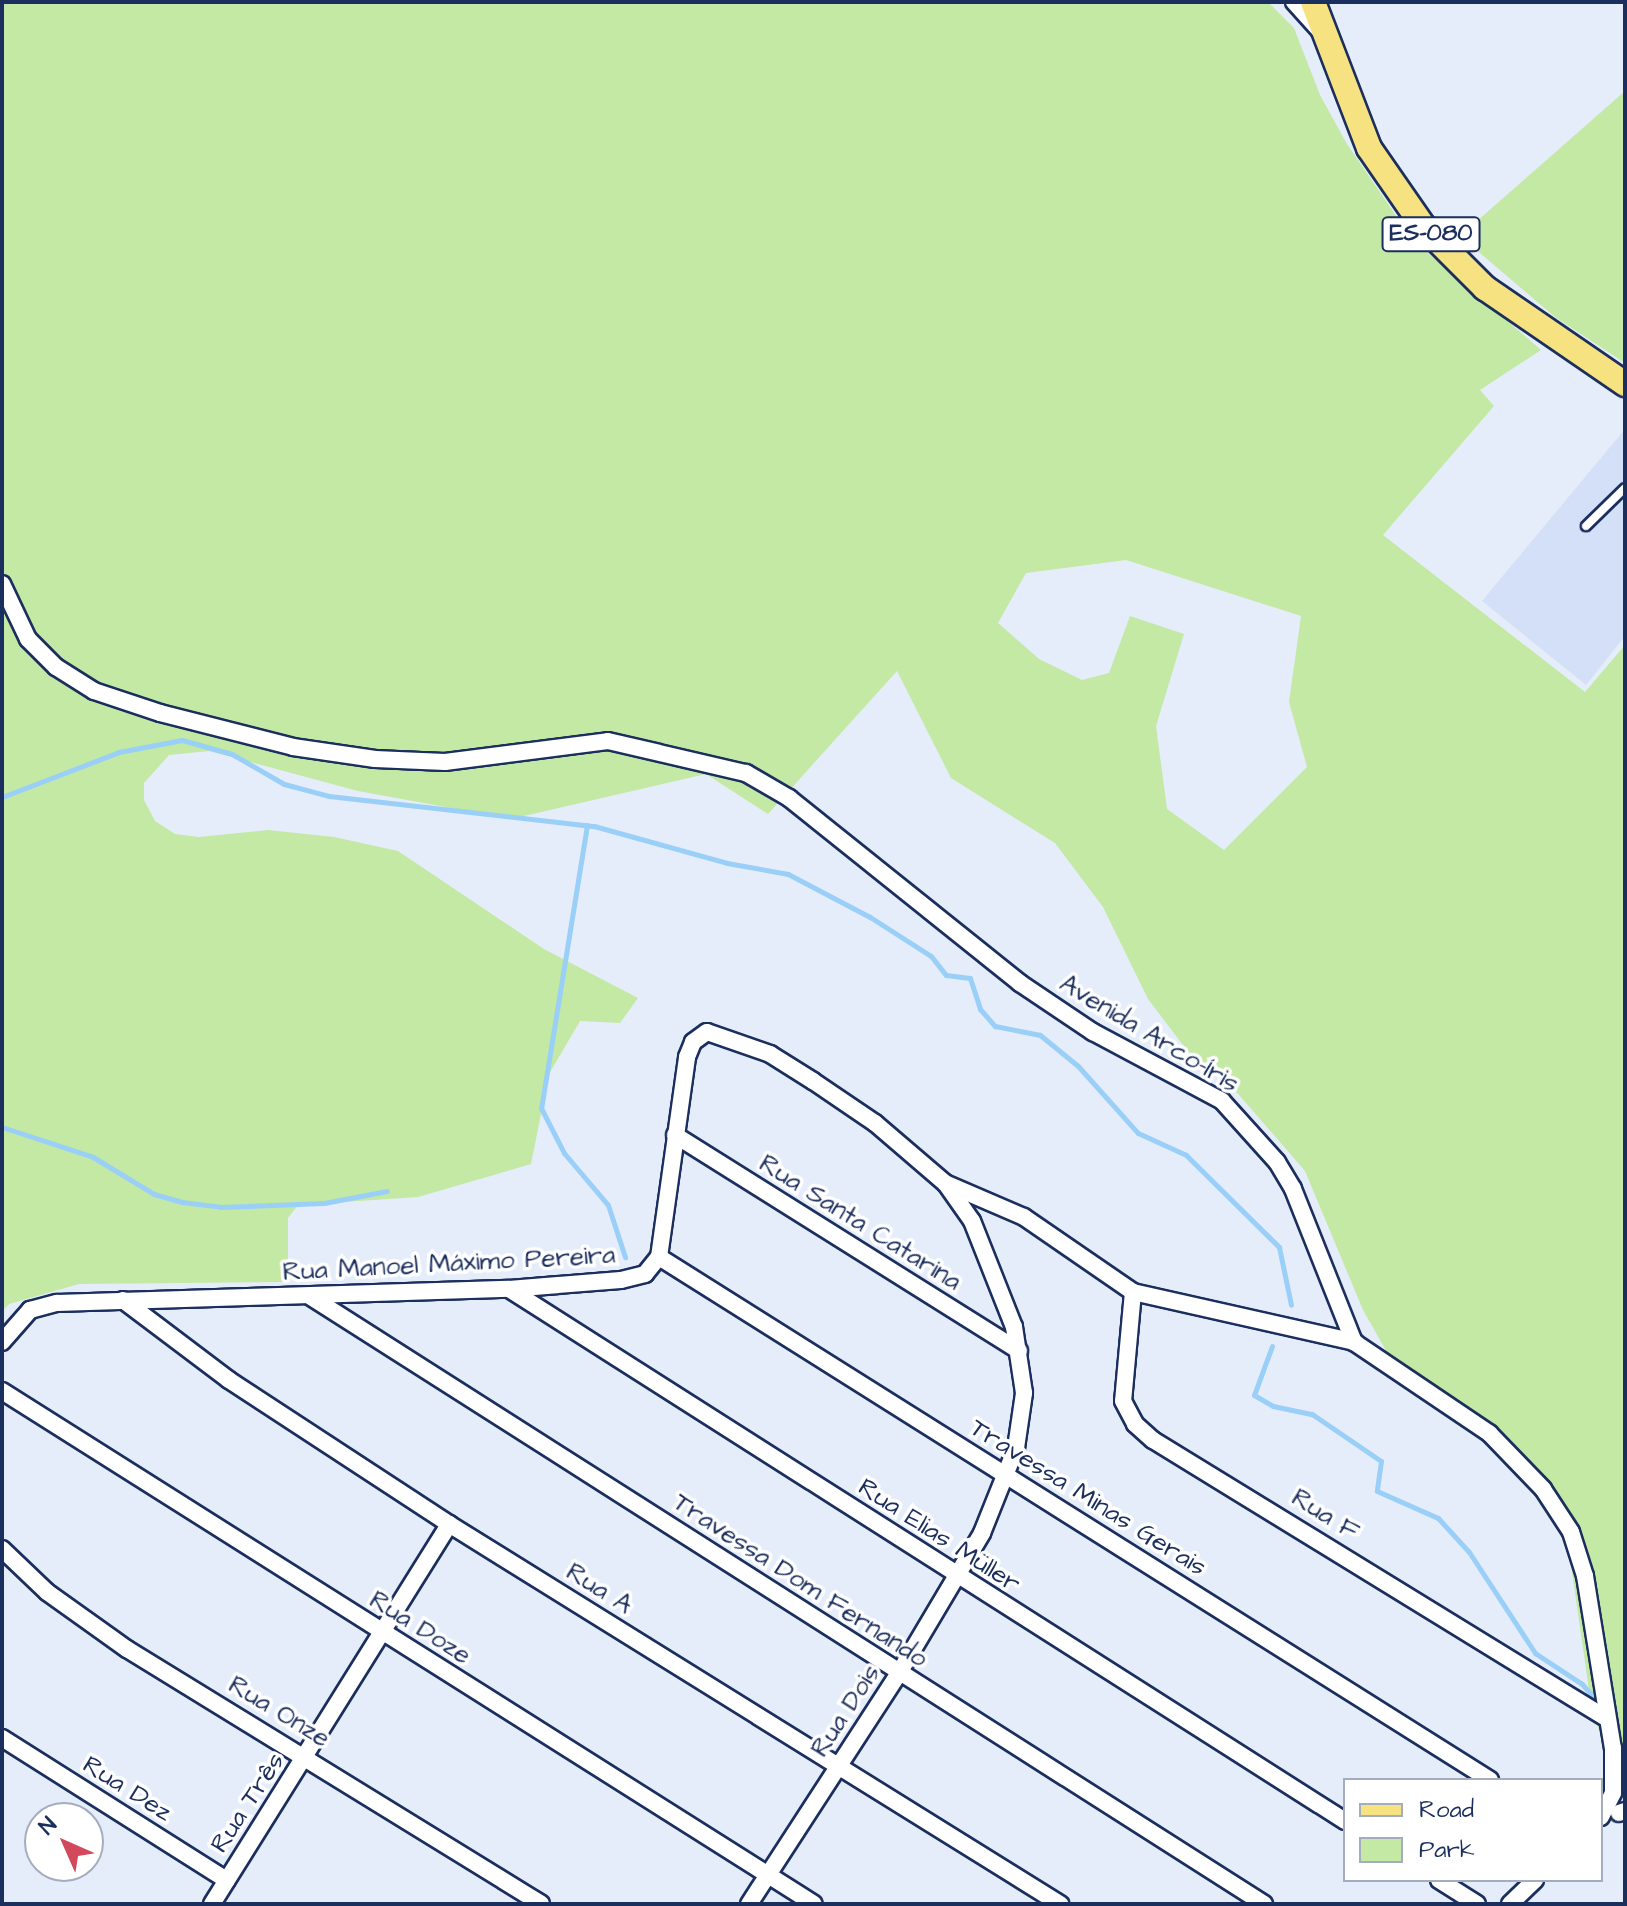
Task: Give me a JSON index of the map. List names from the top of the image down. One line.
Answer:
{"streets":{"main road":["ES-080"],"street":["Avenida Arco-Íris","Rua Santa Catarina","Rua Manoel Máximo Pereira","Travessa Minas Gerais","Rua F","Rua Elias Müller","Travessa Dom Fernando","Rua A","Rua Doze","Rua Dois","Rua Onze","Rua Dez","Rua Três"]},"crossings":[["Rua Santa Catarina","Rua Dois"],["Rua Manoel Máximo Pereira","Travessa Minas Gerais"],["Rua Manoel Máximo Pereira","Rua Elias Müller"],["Rua Manoel Máximo Pereira","Travessa Dom Fernando"],["Rua Manoel Máximo Pereira","Rua A"],["Travessa Minas Gerais","Rua Dois"],["Rua Elias Müller","Rua Dois"],["Travessa Dom Fernando","Rua Dois"],["Rua A","Rua Dois"],["Rua A","Rua Três"],["Rua Doze","Rua Dois"],["Rua Doze","Rua Três"],["Rua Onze","Rua Três"],["Rua Dez","Rua Três"]],"legend":["Road","Park"],"north":"top left"}
